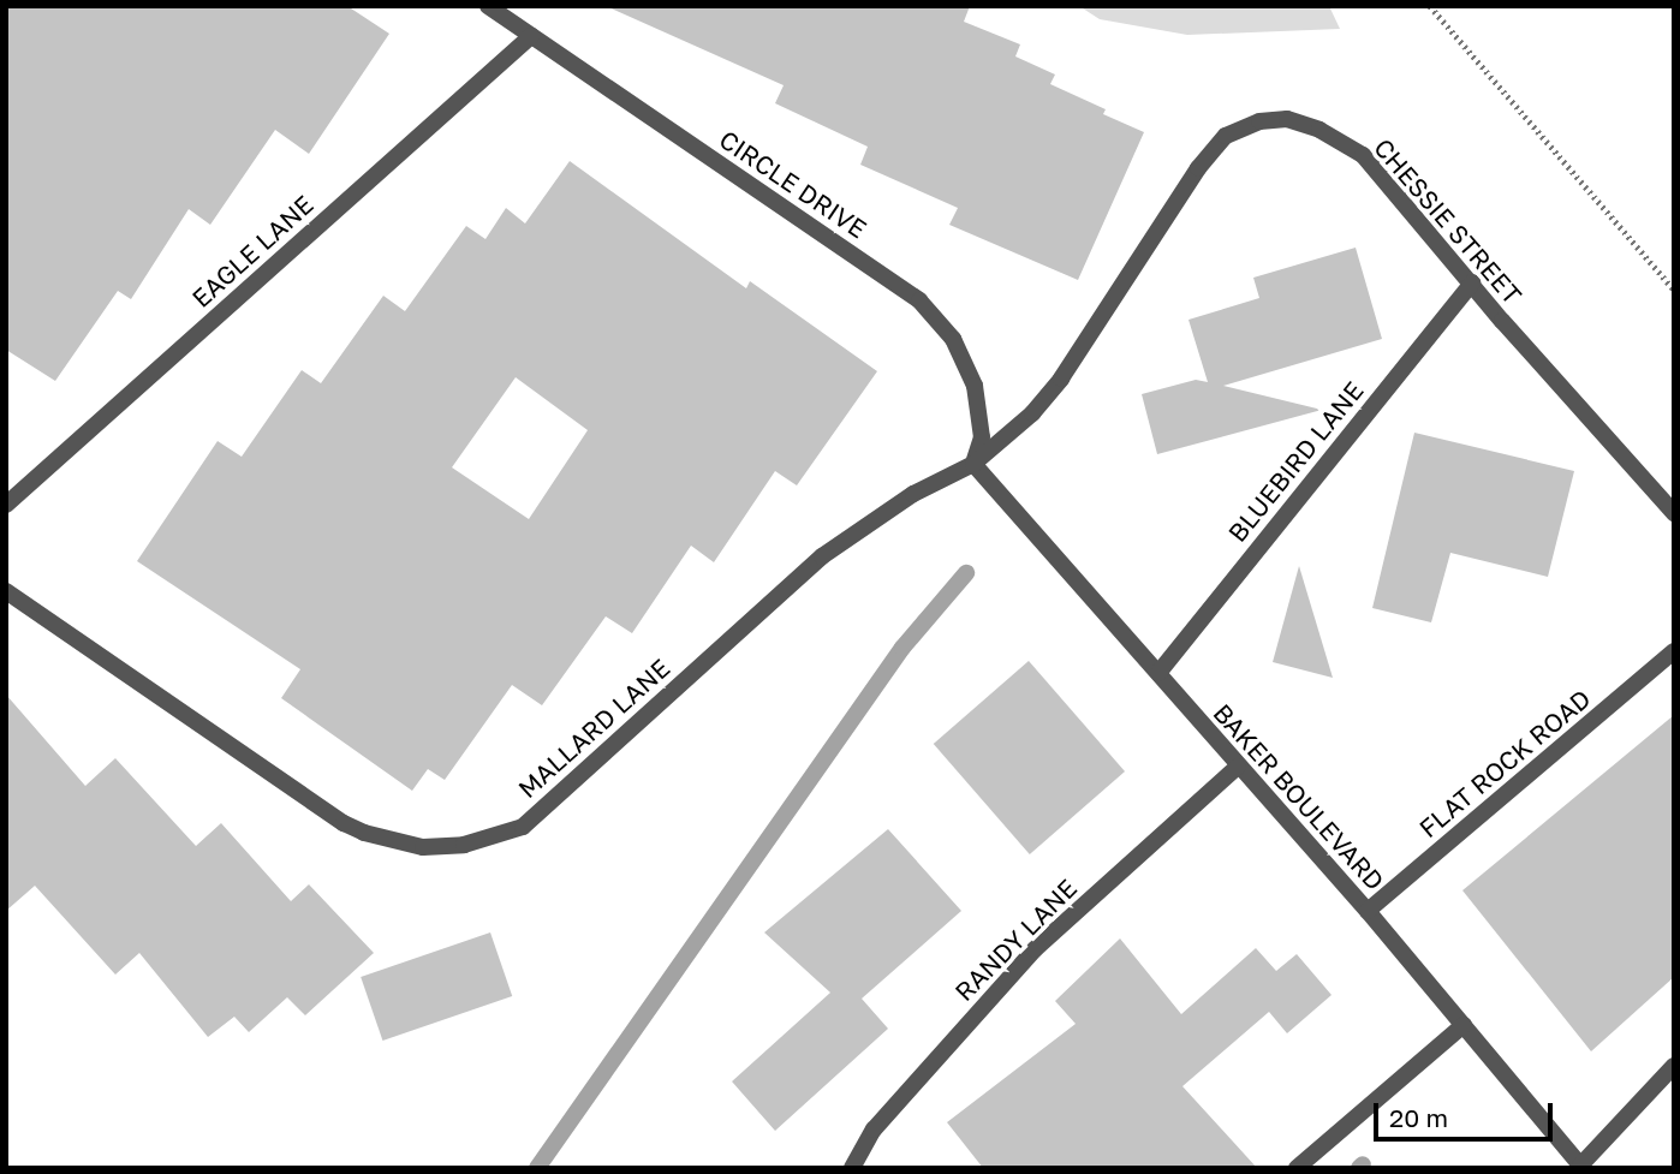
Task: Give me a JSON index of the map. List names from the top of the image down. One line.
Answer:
{"streets":{"street":["CIRCLE DRIVE","CHESSIE STREET","EAGLE LANE","BLUEBIRD LANE","MALLARD LANE","FLAT ROCK ROAD","BAKER BOULEVARD","RANDY LANE"]},"crossings":[["CIRCLE DRIVE","CHESSIE STREET"],["CIRCLE DRIVE","EAGLE LANE"],["CIRCLE DRIVE","MALLARD LANE"],["CIRCLE DRIVE","BAKER BOULEVARD"],["CHESSIE STREET","BLUEBIRD LANE"],["CHESSIE STREET","MALLARD LANE"],["CHESSIE STREET","BAKER BOULEVARD"],["BLUEBIRD LANE","BAKER BOULEVARD"],["MALLARD LANE","BAKER BOULEVARD"],["FLAT ROCK ROAD","BAKER BOULEVARD"],["BAKER BOULEVARD","RANDY LANE"]],"scale_bar":"20 m"}
